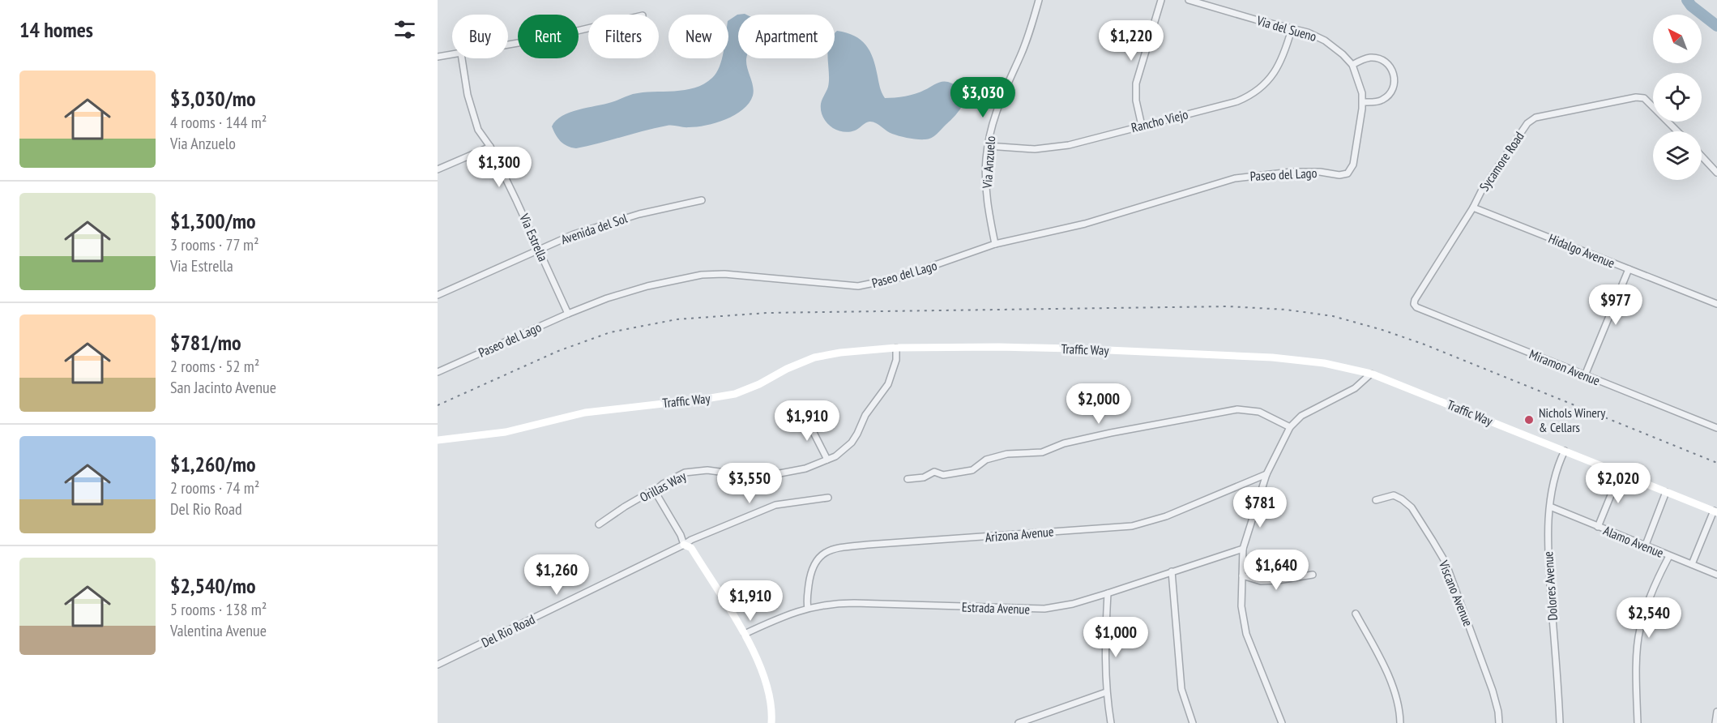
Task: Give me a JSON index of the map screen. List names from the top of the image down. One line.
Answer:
{"streets":{"street":["Via del Sueno","Rancho Viejo","Sycamore Road","Via Anzuelo","Paseo del Lago","Avenida del Sol","Via Estrella","Hidalgo Avenue","Traffic Way","Miramon Avenue","Orillas Way","Arizona Avenue","Alamo Avenue","Dolores Avenue","Viscano Avenue","Estrada Avenue","Del Rio Road"]},"crossings":[["Via del Sueno","Rancho Viejo"],["Via del Sueno","Paseo del Lago"],["Rancho Viejo","Via Anzuelo"],["Sycamore Road","Hidalgo Avenue"],["Sycamore Road","Miramon Avenue"],["Via Anzuelo","Paseo del Lago"],["Paseo del Lago","Via Estrella"],["Avenida del Sol","Via Estrella"],["Traffic Way","Orillas Way"],["Traffic Way","Dolores Avenue"],["Arizona Avenue","Estrada Avenue"],["Alamo Avenue","Dolores Avenue"]],"places":["Nichols Winery & Cellars"],"north":"top left","page":{"heading":"14 homes","chip":["Buy","Rent","Filters","New","Apartment"],"price":["$1,220","$3,030","$1,300","$977","$2,000","$1,910","$3,550","$2,020","$781","$1,640","$1,260","$1,910","$2,540","$1,000"],"list":[{"name":"$3,030/mo","note":"4 rooms · 144 m² · Via Anzuelo"},{"name":"$1,300/mo","note":"3 rooms · 77 m² · Via Estrella"},{"name":"$781/mo","note":"2 rooms · 52 m² · San Jacinto Avenue"},{"name":"$1,260/mo","note":"2 rooms · 74 m² · Del Rio Road"},{"name":"$2,540/mo","note":"5 rooms · 138 m² · Valentina Avenue"}]}}
